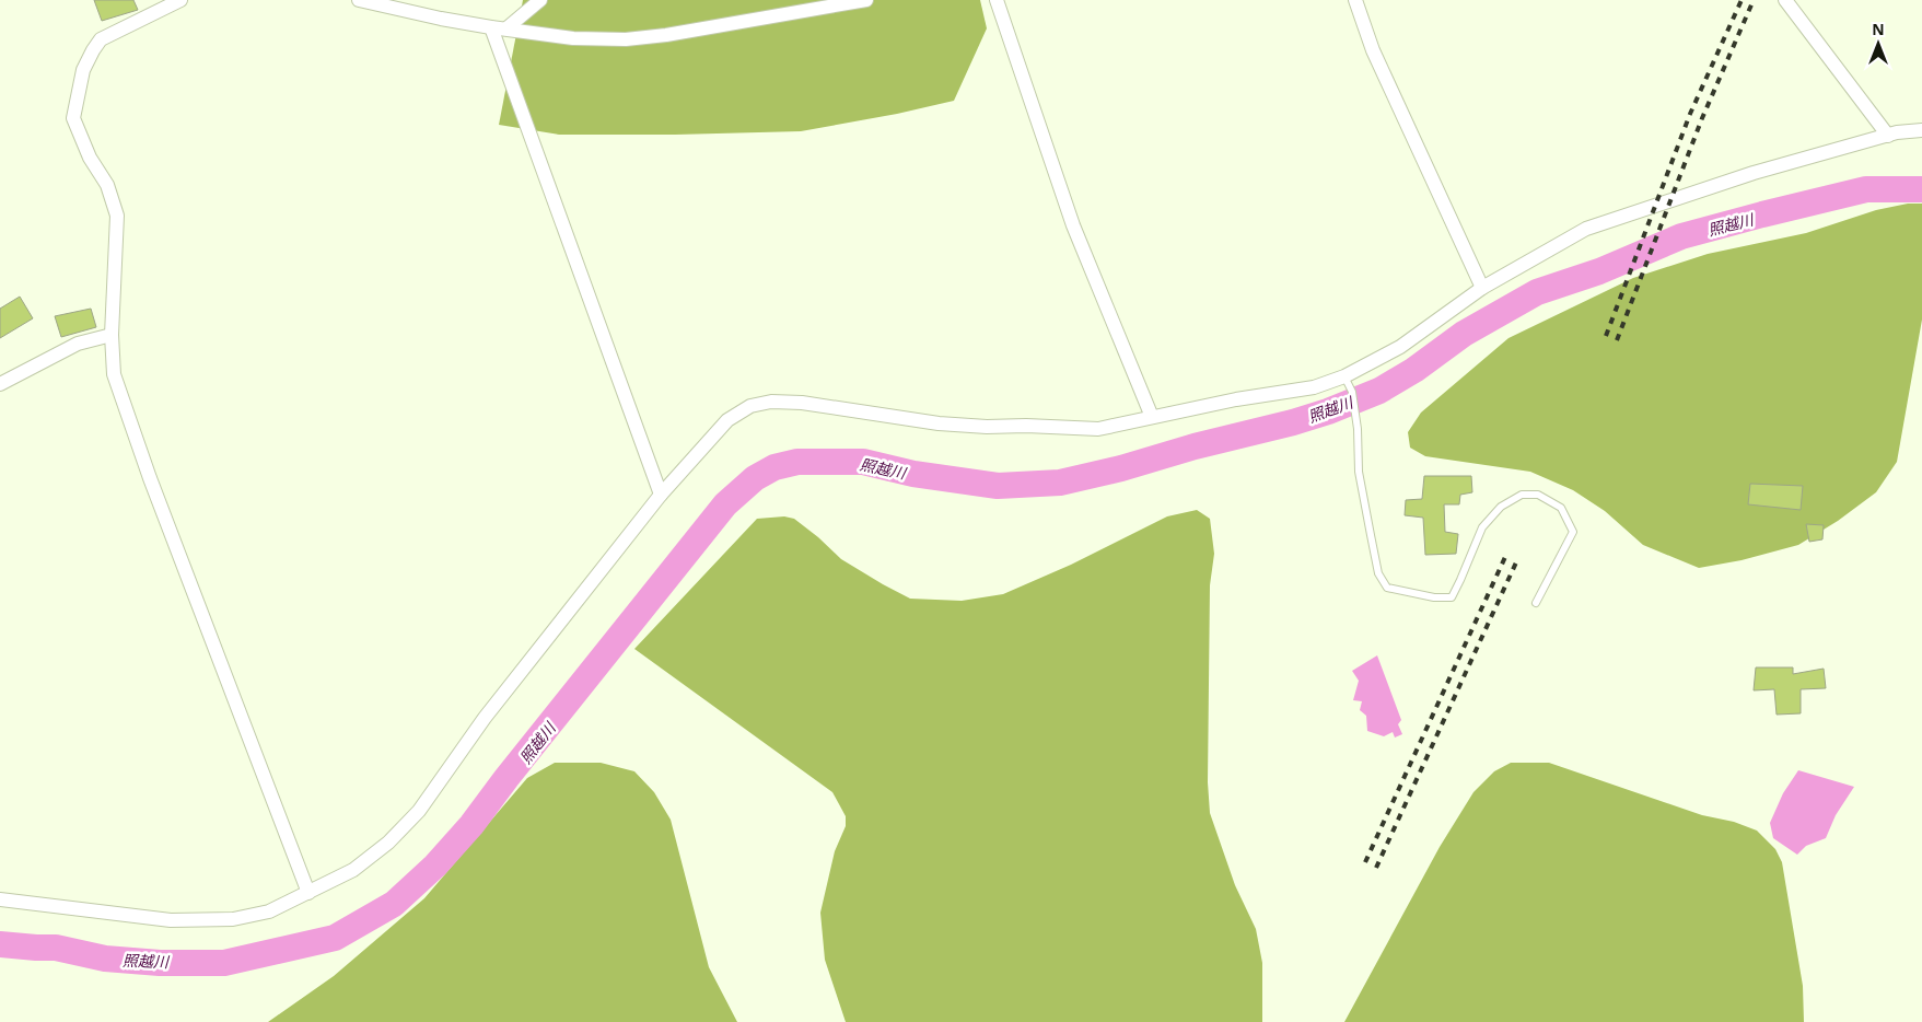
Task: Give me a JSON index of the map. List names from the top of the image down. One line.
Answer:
{"water":["照越川"],"north":"top"}
